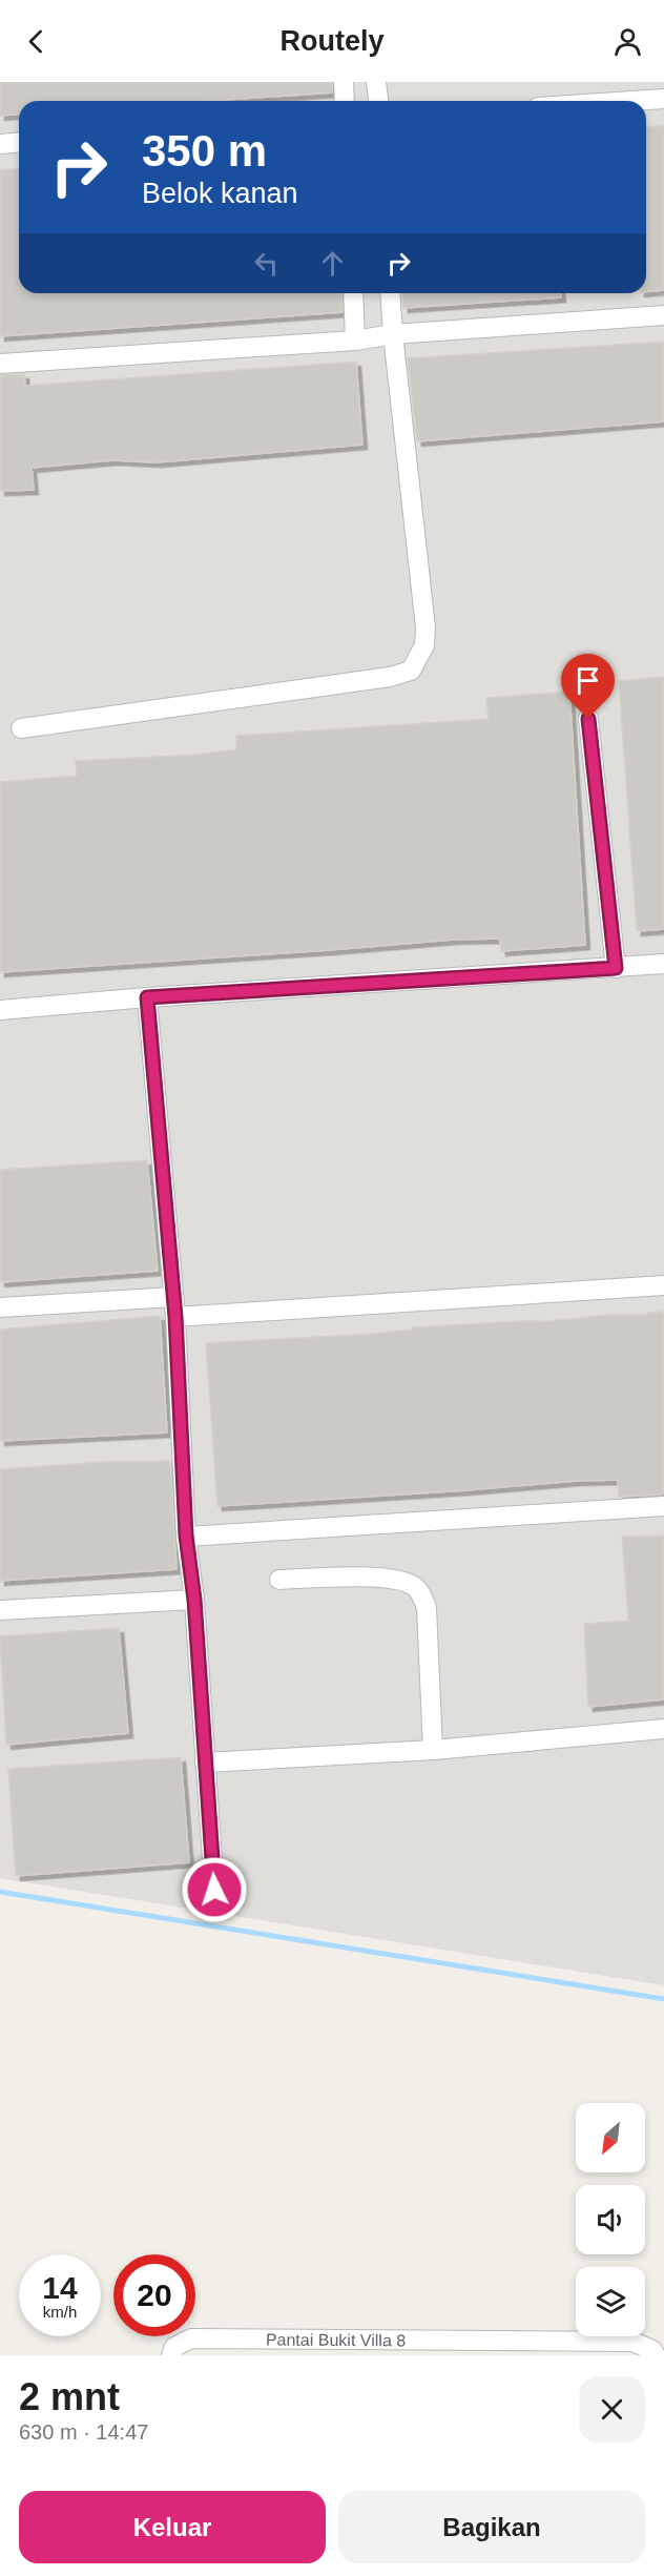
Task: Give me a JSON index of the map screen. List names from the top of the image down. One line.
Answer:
{"streets":{"street":["Pantai Bukit Villa 8"]},"north":"bottom left","page":{"header":"Routely","turn":["350 m","Belok kanan"],"speed":"14 km/h","limit":"20","heading":["2 mnt","630 m · 14:47"],"buttons":["Keluar","Bagikan"]}}
